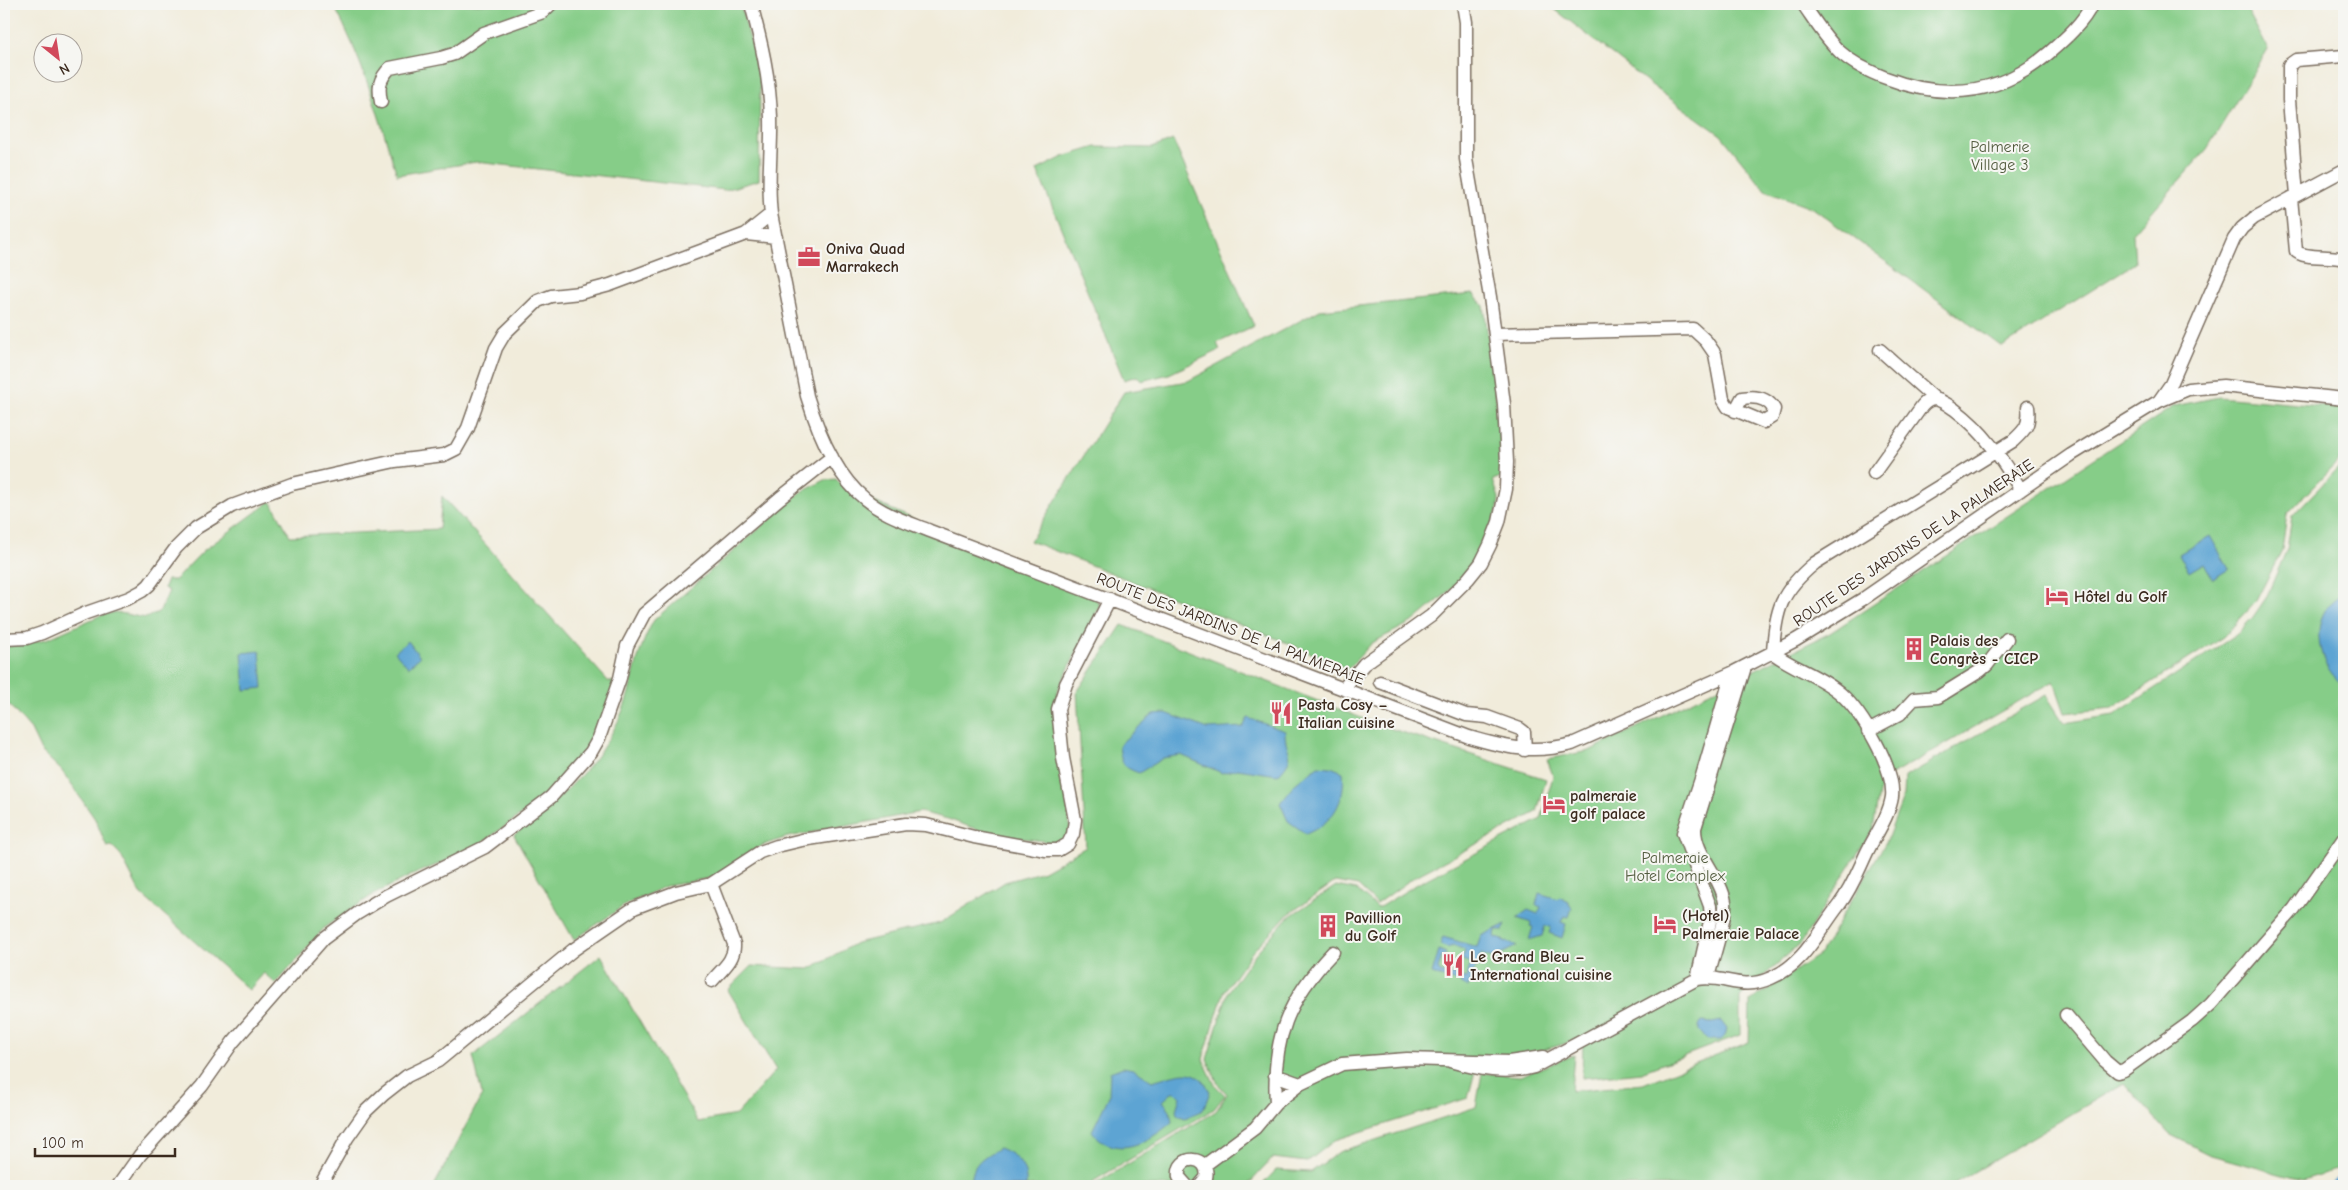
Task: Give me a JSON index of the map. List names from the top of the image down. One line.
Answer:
{"streets":{"street":["ROUTE DES JARDINS DE LA PALMERAIE"]},"parks":["Palmerie Village 3","Palmeraie Hotel Complex"],"places":{"office":["Oniva Quad Marrakech"],"hotel":["Hôtel du Golf","palmeraie golf palace","(Hotel) Palmeraie Palace"],"building":["Palais des Congrès - CICP","Pavillion du Golf"],"restaurant":["Pasta Cosy – Italian cuisine","Le Grand Bleu – International cuisine"]},"scale_bar":"100 m","north":"bottom right"}
